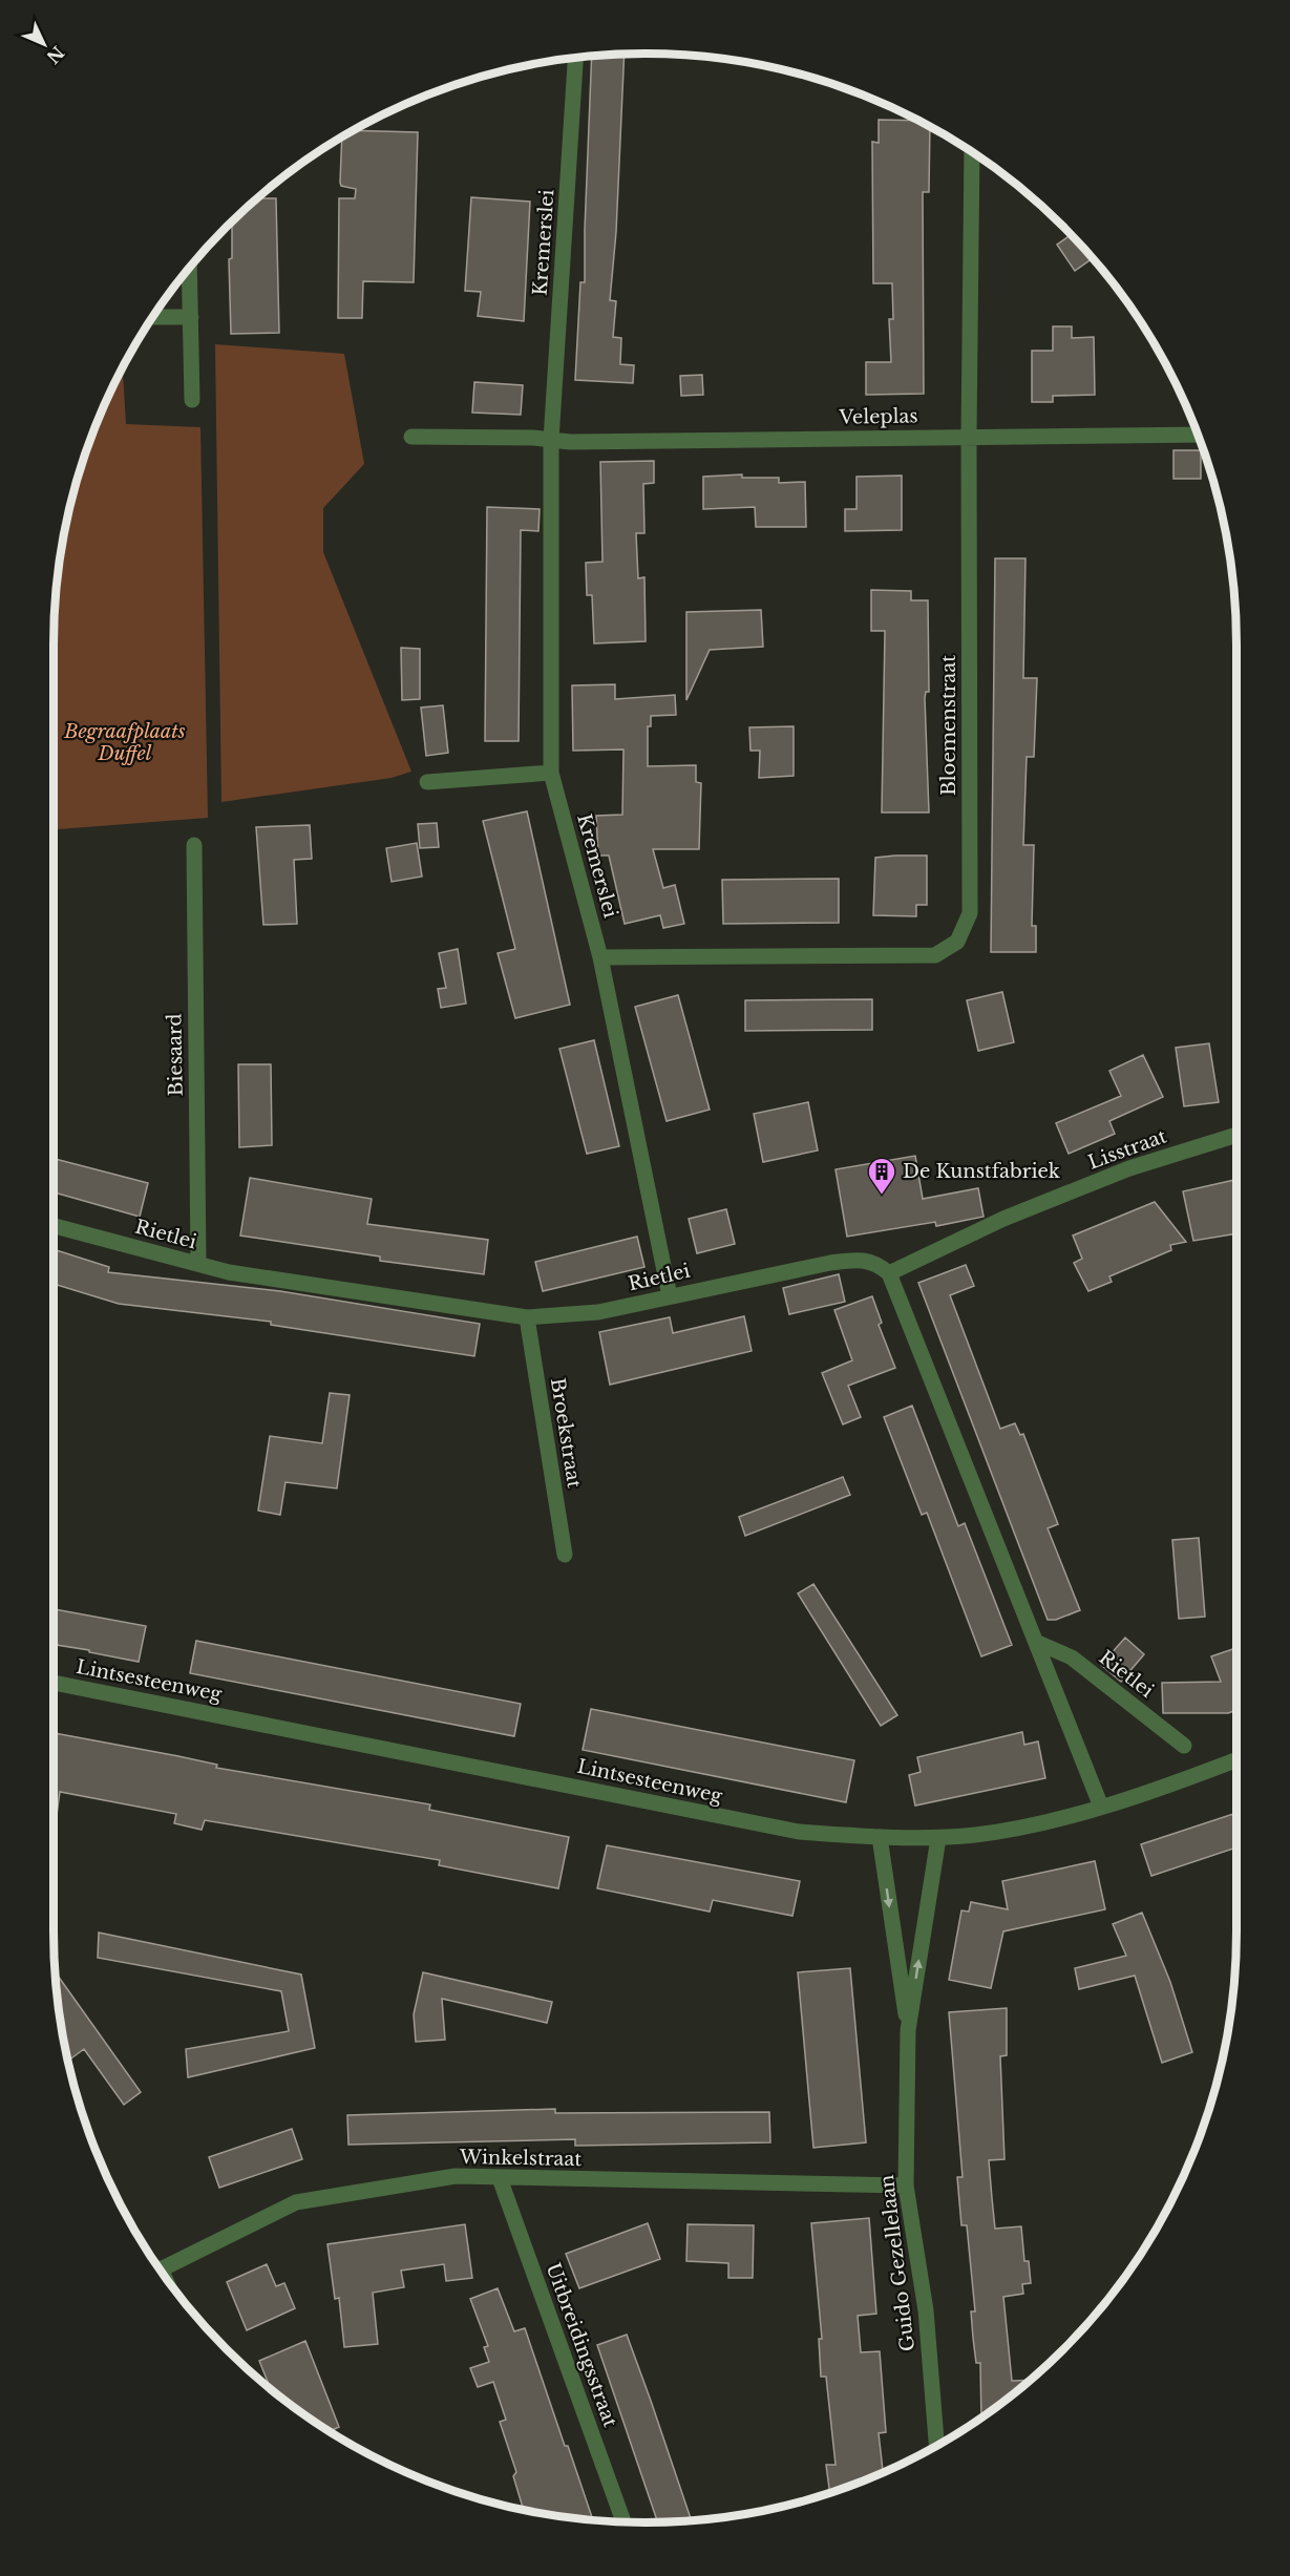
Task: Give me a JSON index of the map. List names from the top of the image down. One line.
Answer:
{"streets":{"street":["Kremerslei","Veleplas","Bloemenstraat","Biesaard","Lisstraat","Rietlei","Broekstraat","Lintsesteenweg","Winkelstraat","Guido Gezellelaan","Uitbreidingsstraat"]},"crossings":[["Kremerslei","Veleplas"],["Kremerslei","Bloemenstraat"],["Kremerslei","Rietlei"],["Veleplas","Bloemenstraat"],["Biesaard","Rietlei"],["Lisstraat","Rietlei"],["Rietlei","Broekstraat"],["Lintsesteenweg","Guido Gezellelaan"],["Winkelstraat","Guido Gezellelaan"],["Winkelstraat","Uitbreidingsstraat"]],"parks":["Begraafplaats Duffel"],"places":{"building":["De Kunstfabriek"]},"north":"bottom right"}
